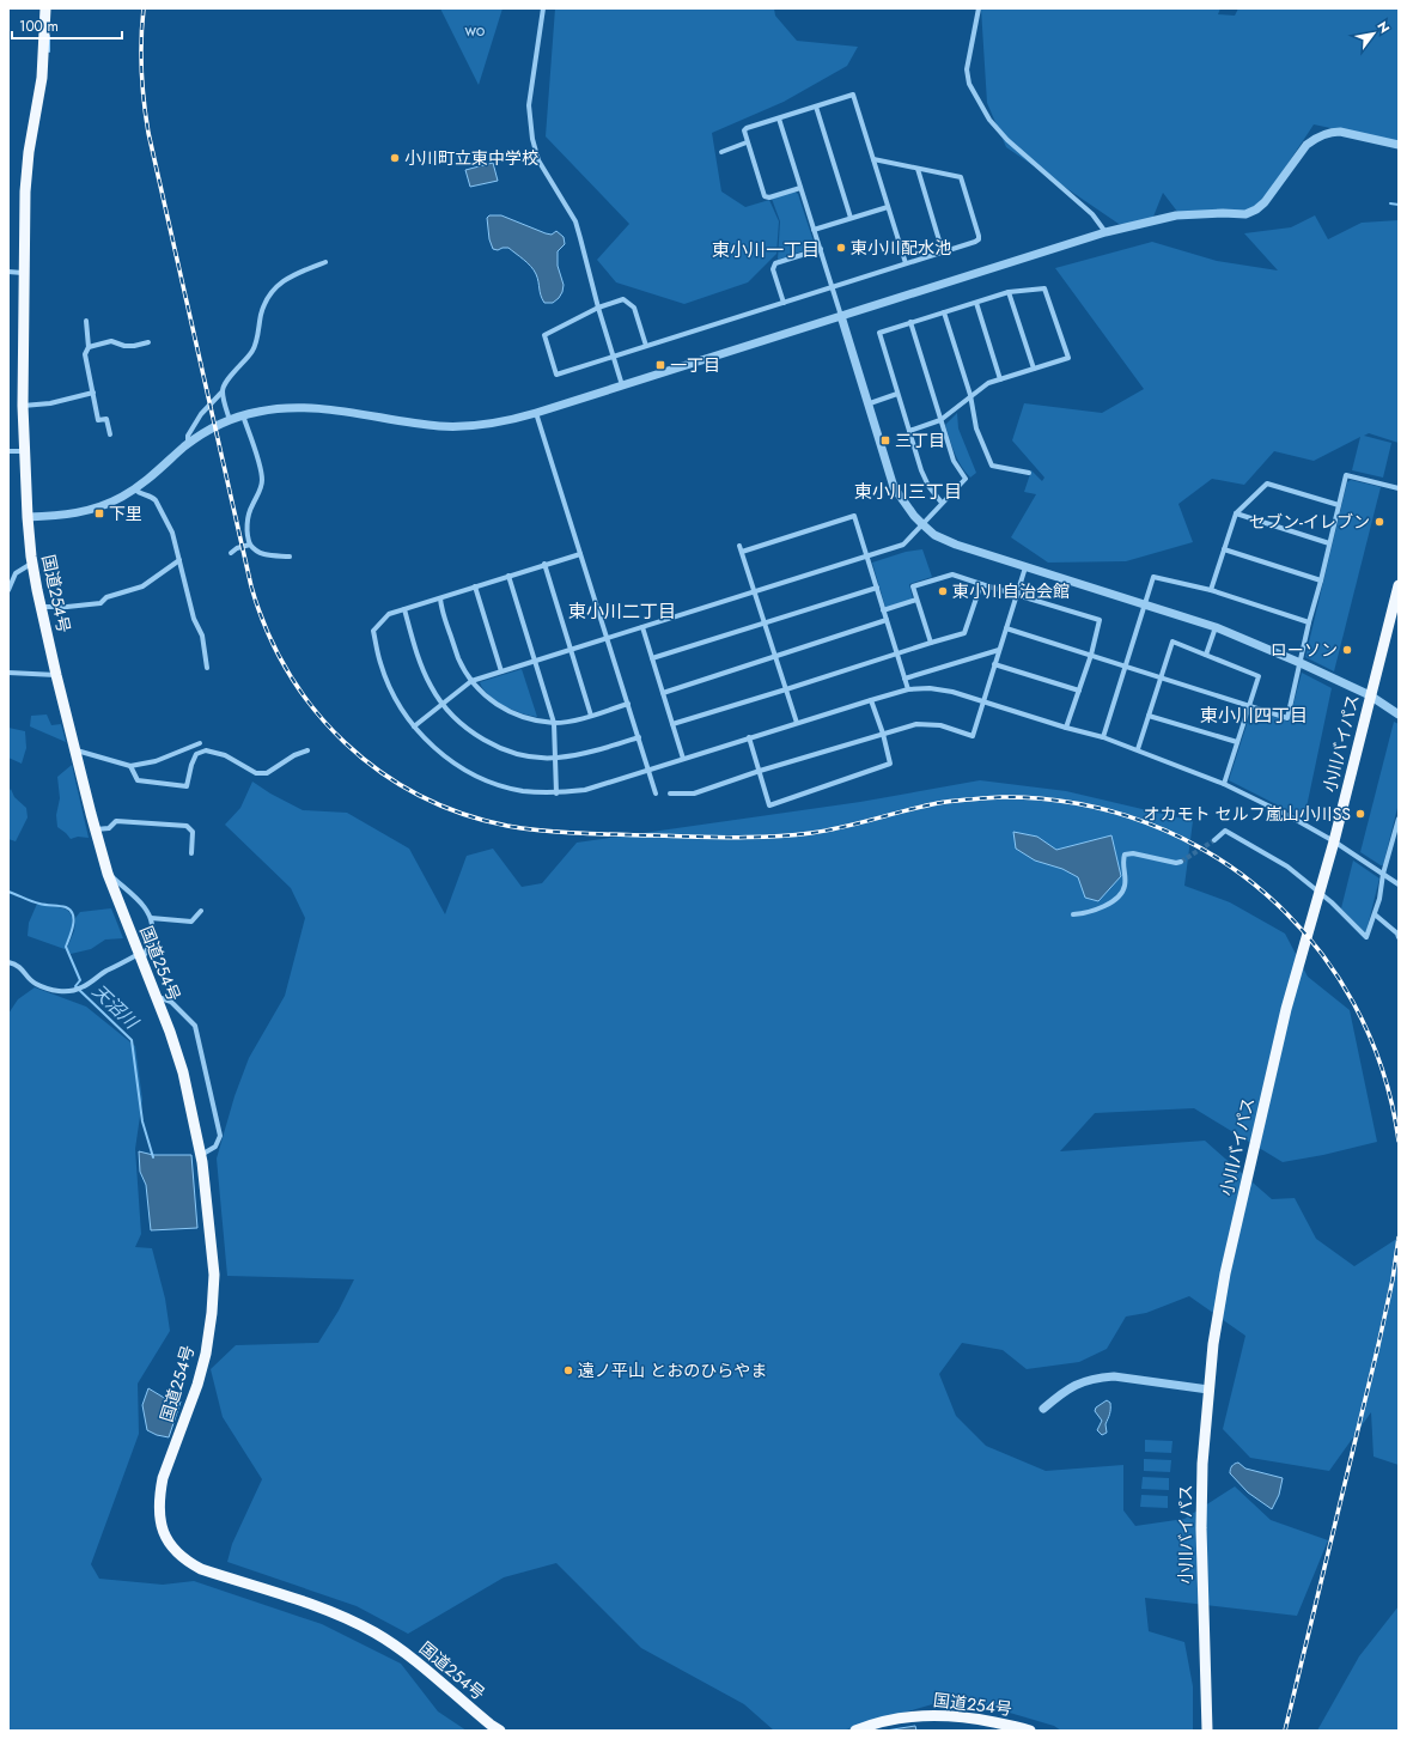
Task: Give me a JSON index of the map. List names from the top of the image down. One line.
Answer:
{"streets":{"highway":["国道254号","小川バイパス"]},"districts":["東小川一丁目","東小川三丁目","東小川二丁目","東小川四丁目"],"water":["天沼川"],"parks":["wo"],"places":{"other":["小川町立東中学校","東小川配水池","セブン-イレブン","東小川自治会館","ローソン","オカモト セルフ嵐山小川SS","遠ノ平山 とおのひらやま"],"transit":["一丁目","三丁目","下里"]},"scale_bar":"100 m","north":"top right"}
